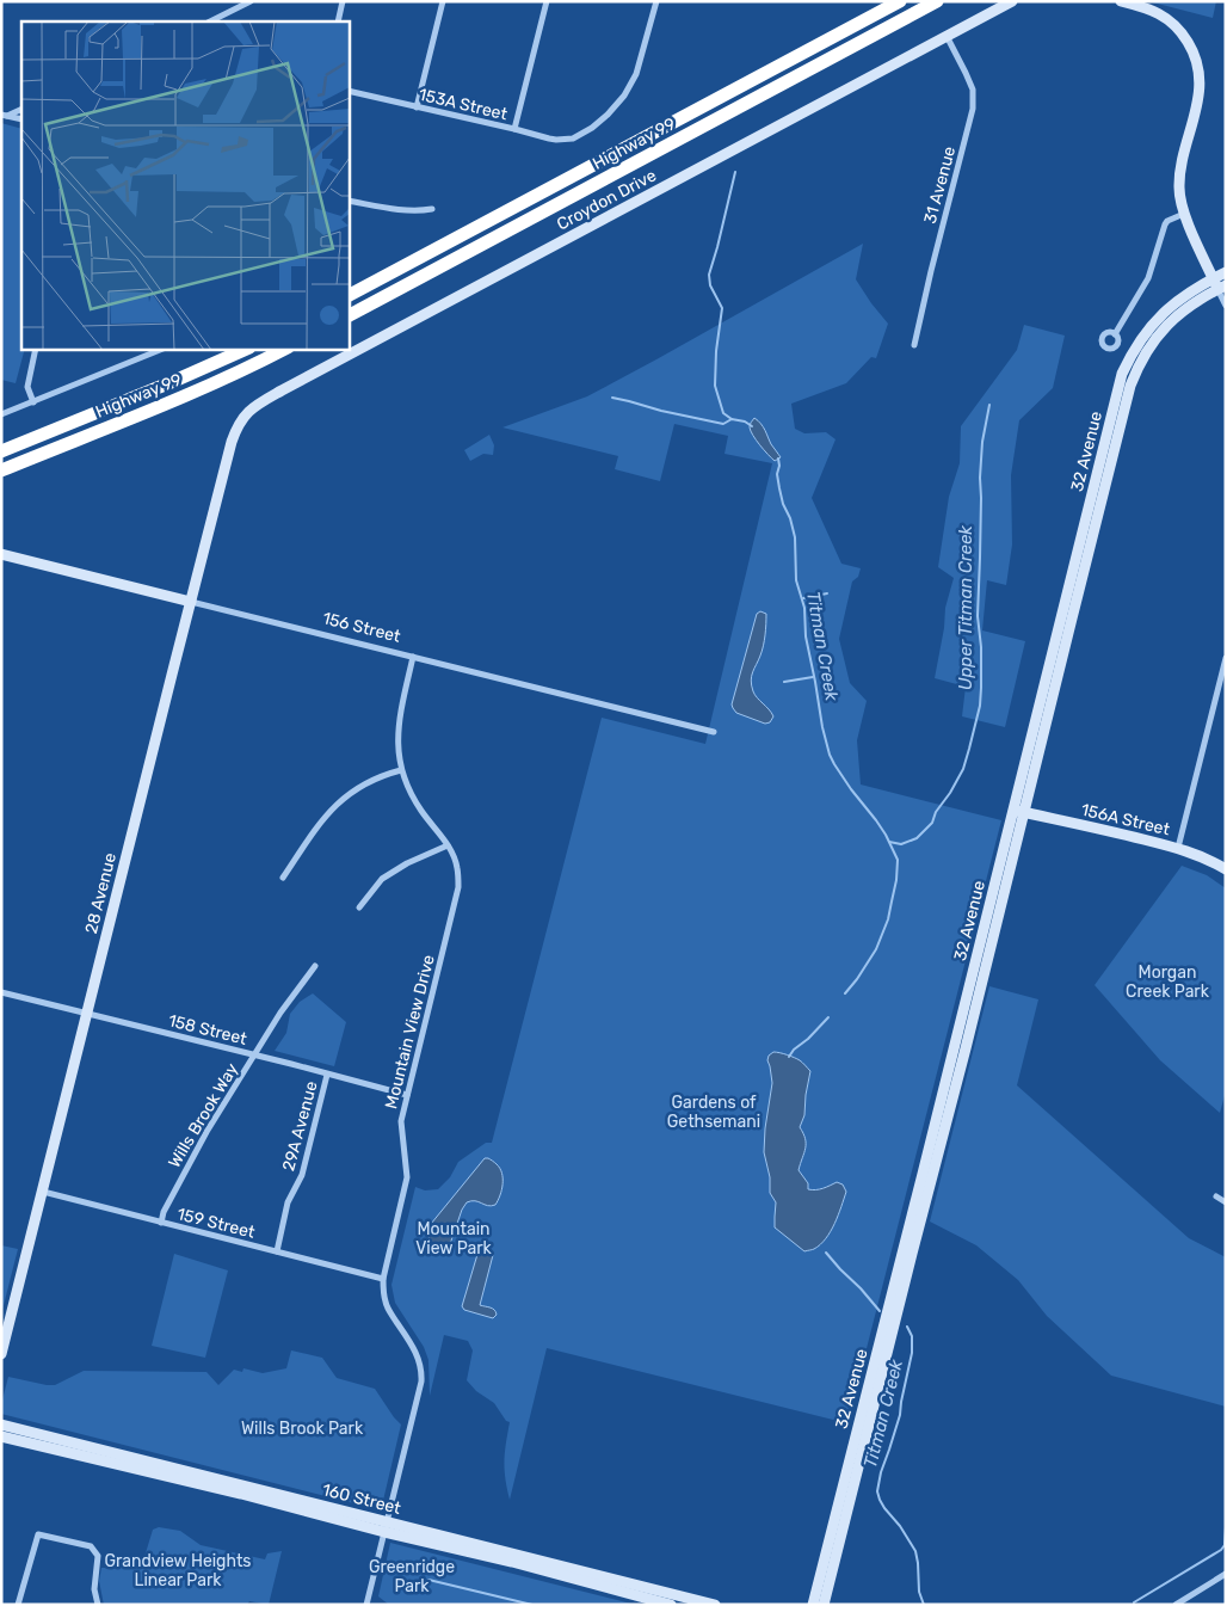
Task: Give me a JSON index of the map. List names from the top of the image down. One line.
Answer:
{"streets":{"highway":["Highway 99"],"main road":["Croydon Drive","32 Avenue","156 Street","156A Street","28 Avenue","160 Street"],"street":["153A Street","31 Avenue","158 Street","Mountain View Drive","Wills Brook Way","29A Avenue","159 Street"]},"crossings":[["31 Avenue","Croydon Drive"],["Croydon Drive","28 Avenue"],["32 Avenue","156A Street"],["156 Street","28 Avenue"],["156 Street","Mountain View Drive"],["28 Avenue","158 Street"],["28 Avenue","159 Street"],["158 Street","Mountain View Drive"],["158 Street","Wills Brook Way"],["158 Street","29A Avenue"],["Mountain View Drive","159 Street"],["Mountain View Drive","160 Street"],["Wills Brook Way","159 Street"],["29A Avenue","159 Street"]],"water":["Upper Titman Creek","Titman Creek"],"parks":["Morgan Creek Park","Gardens of Gethsemani","Mountain View Park","Wills Brook Park","Grandview Heights Linear Park","Greenridge Park"]}
